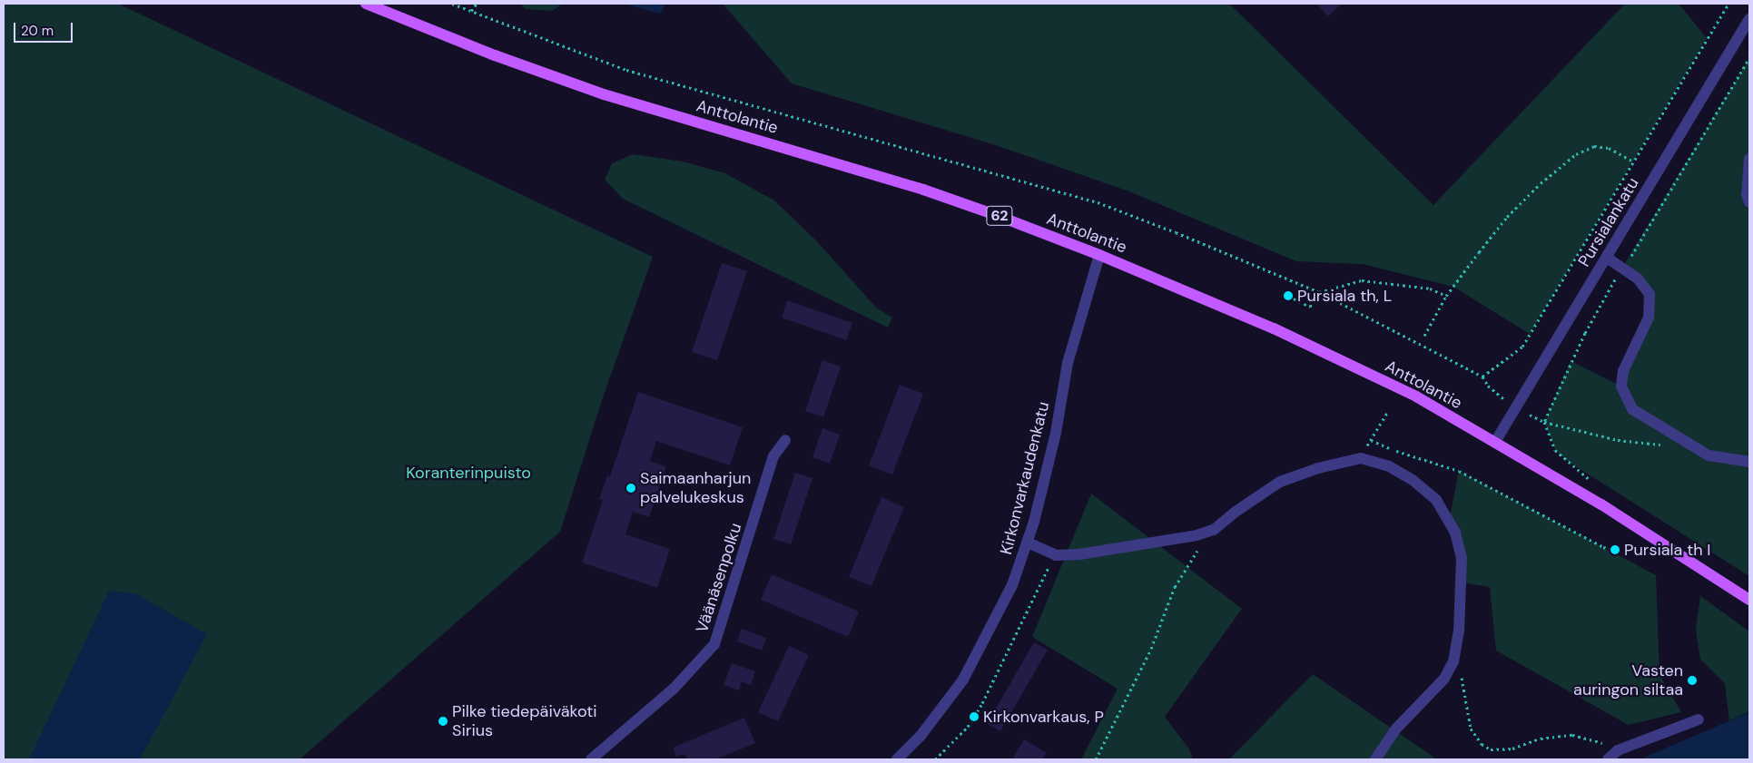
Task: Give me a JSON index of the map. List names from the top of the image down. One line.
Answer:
{"streets":{"main road":["Anttolantie","62"],"street":["Pursialankatu","Kirkonvarkaudenkatu","Väänäsenpolku"]},"crossings":[["Anttolantie","Pursialankatu"],["Anttolantie","Kirkonvarkaudenkatu"]],"parks":["Koranterinpuisto"],"places":["Pursiala th, L","Saimaanharjun palvelukeskus","Pursiala th I","Vasten auringon siltaa","Kirkonvarkaus, P","Pilke tiedepäiväkoti Sirius"],"scale_bar":"20 m"}
